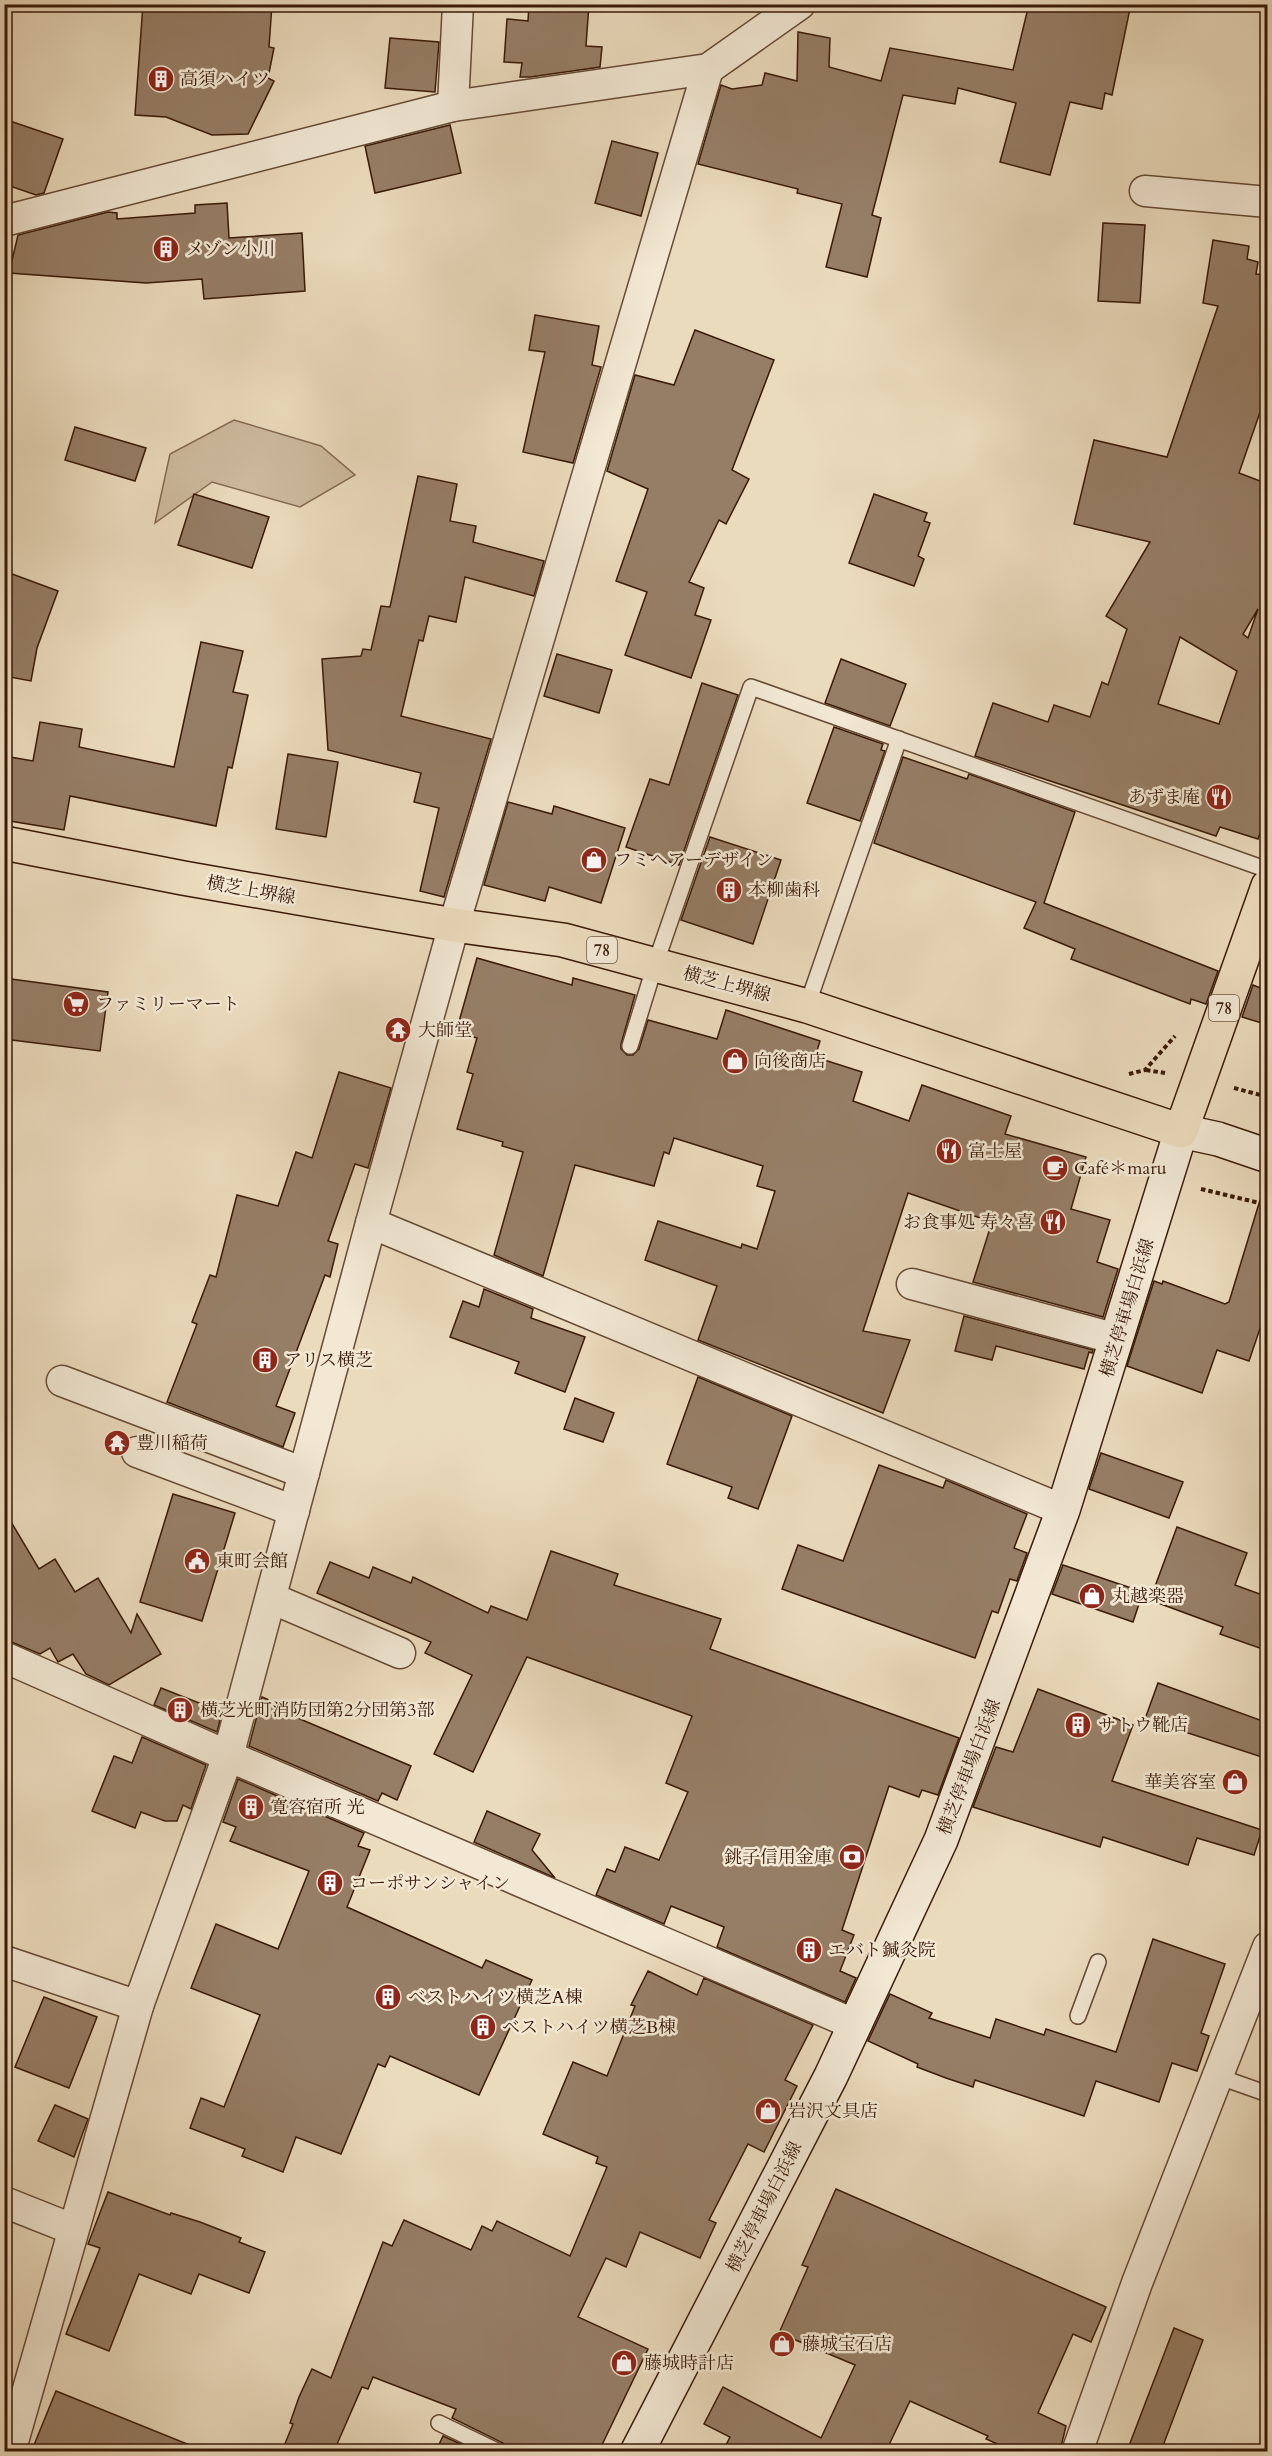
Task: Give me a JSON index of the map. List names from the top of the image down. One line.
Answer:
{"streets":{"main road":["横芝上堺線","78","横芝停車場白浜線"]},"crossings":[["横芝上堺線","78"],["横芝上堺線","横芝停車場白浜線"],["78","横芝停車場白浜線"]],"places":{"building":["高須ハイツ","メゾン小川","本柳歯科","アリス横芝","横芝光町消防団第2分団第3部","サトウ靴店","寛容宿所 光","コーポサンシャイン","エバト鍼灸院","ベストハイツ横芝A棟","ベストハイツ横芝B棟"],"restaurant":["あずま庵","富士屋","お食事処 寿々喜"],"shop":["フミヘアーデザイン","向後商店","丸越楽器","華美容室","岩沢文具店","藤城宝石店","藤城時計店"],"supermarket":["ファミリーマート"],"temple":["大師堂","豊川稲荷"],"cafe":["Café＊maru"],"public building":["東町会館"],"bank":["銚子信用金庫"]}}
